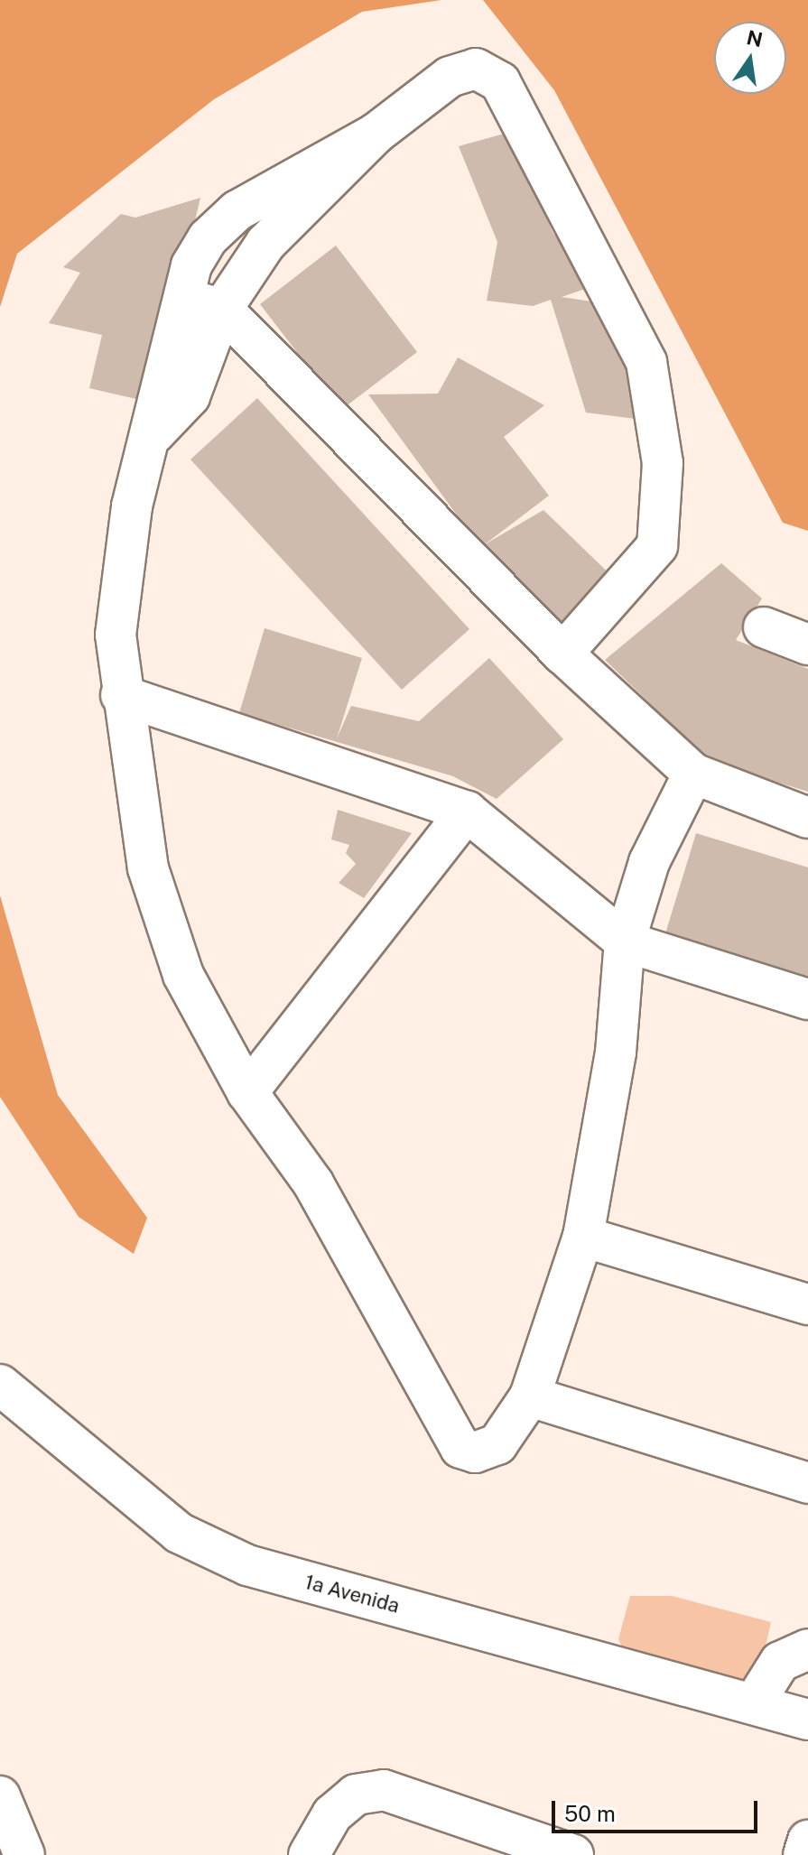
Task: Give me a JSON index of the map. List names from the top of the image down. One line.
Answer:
{"streets":{"street":["1a Avenida"]},"scale_bar":"50 m","north":"top"}
